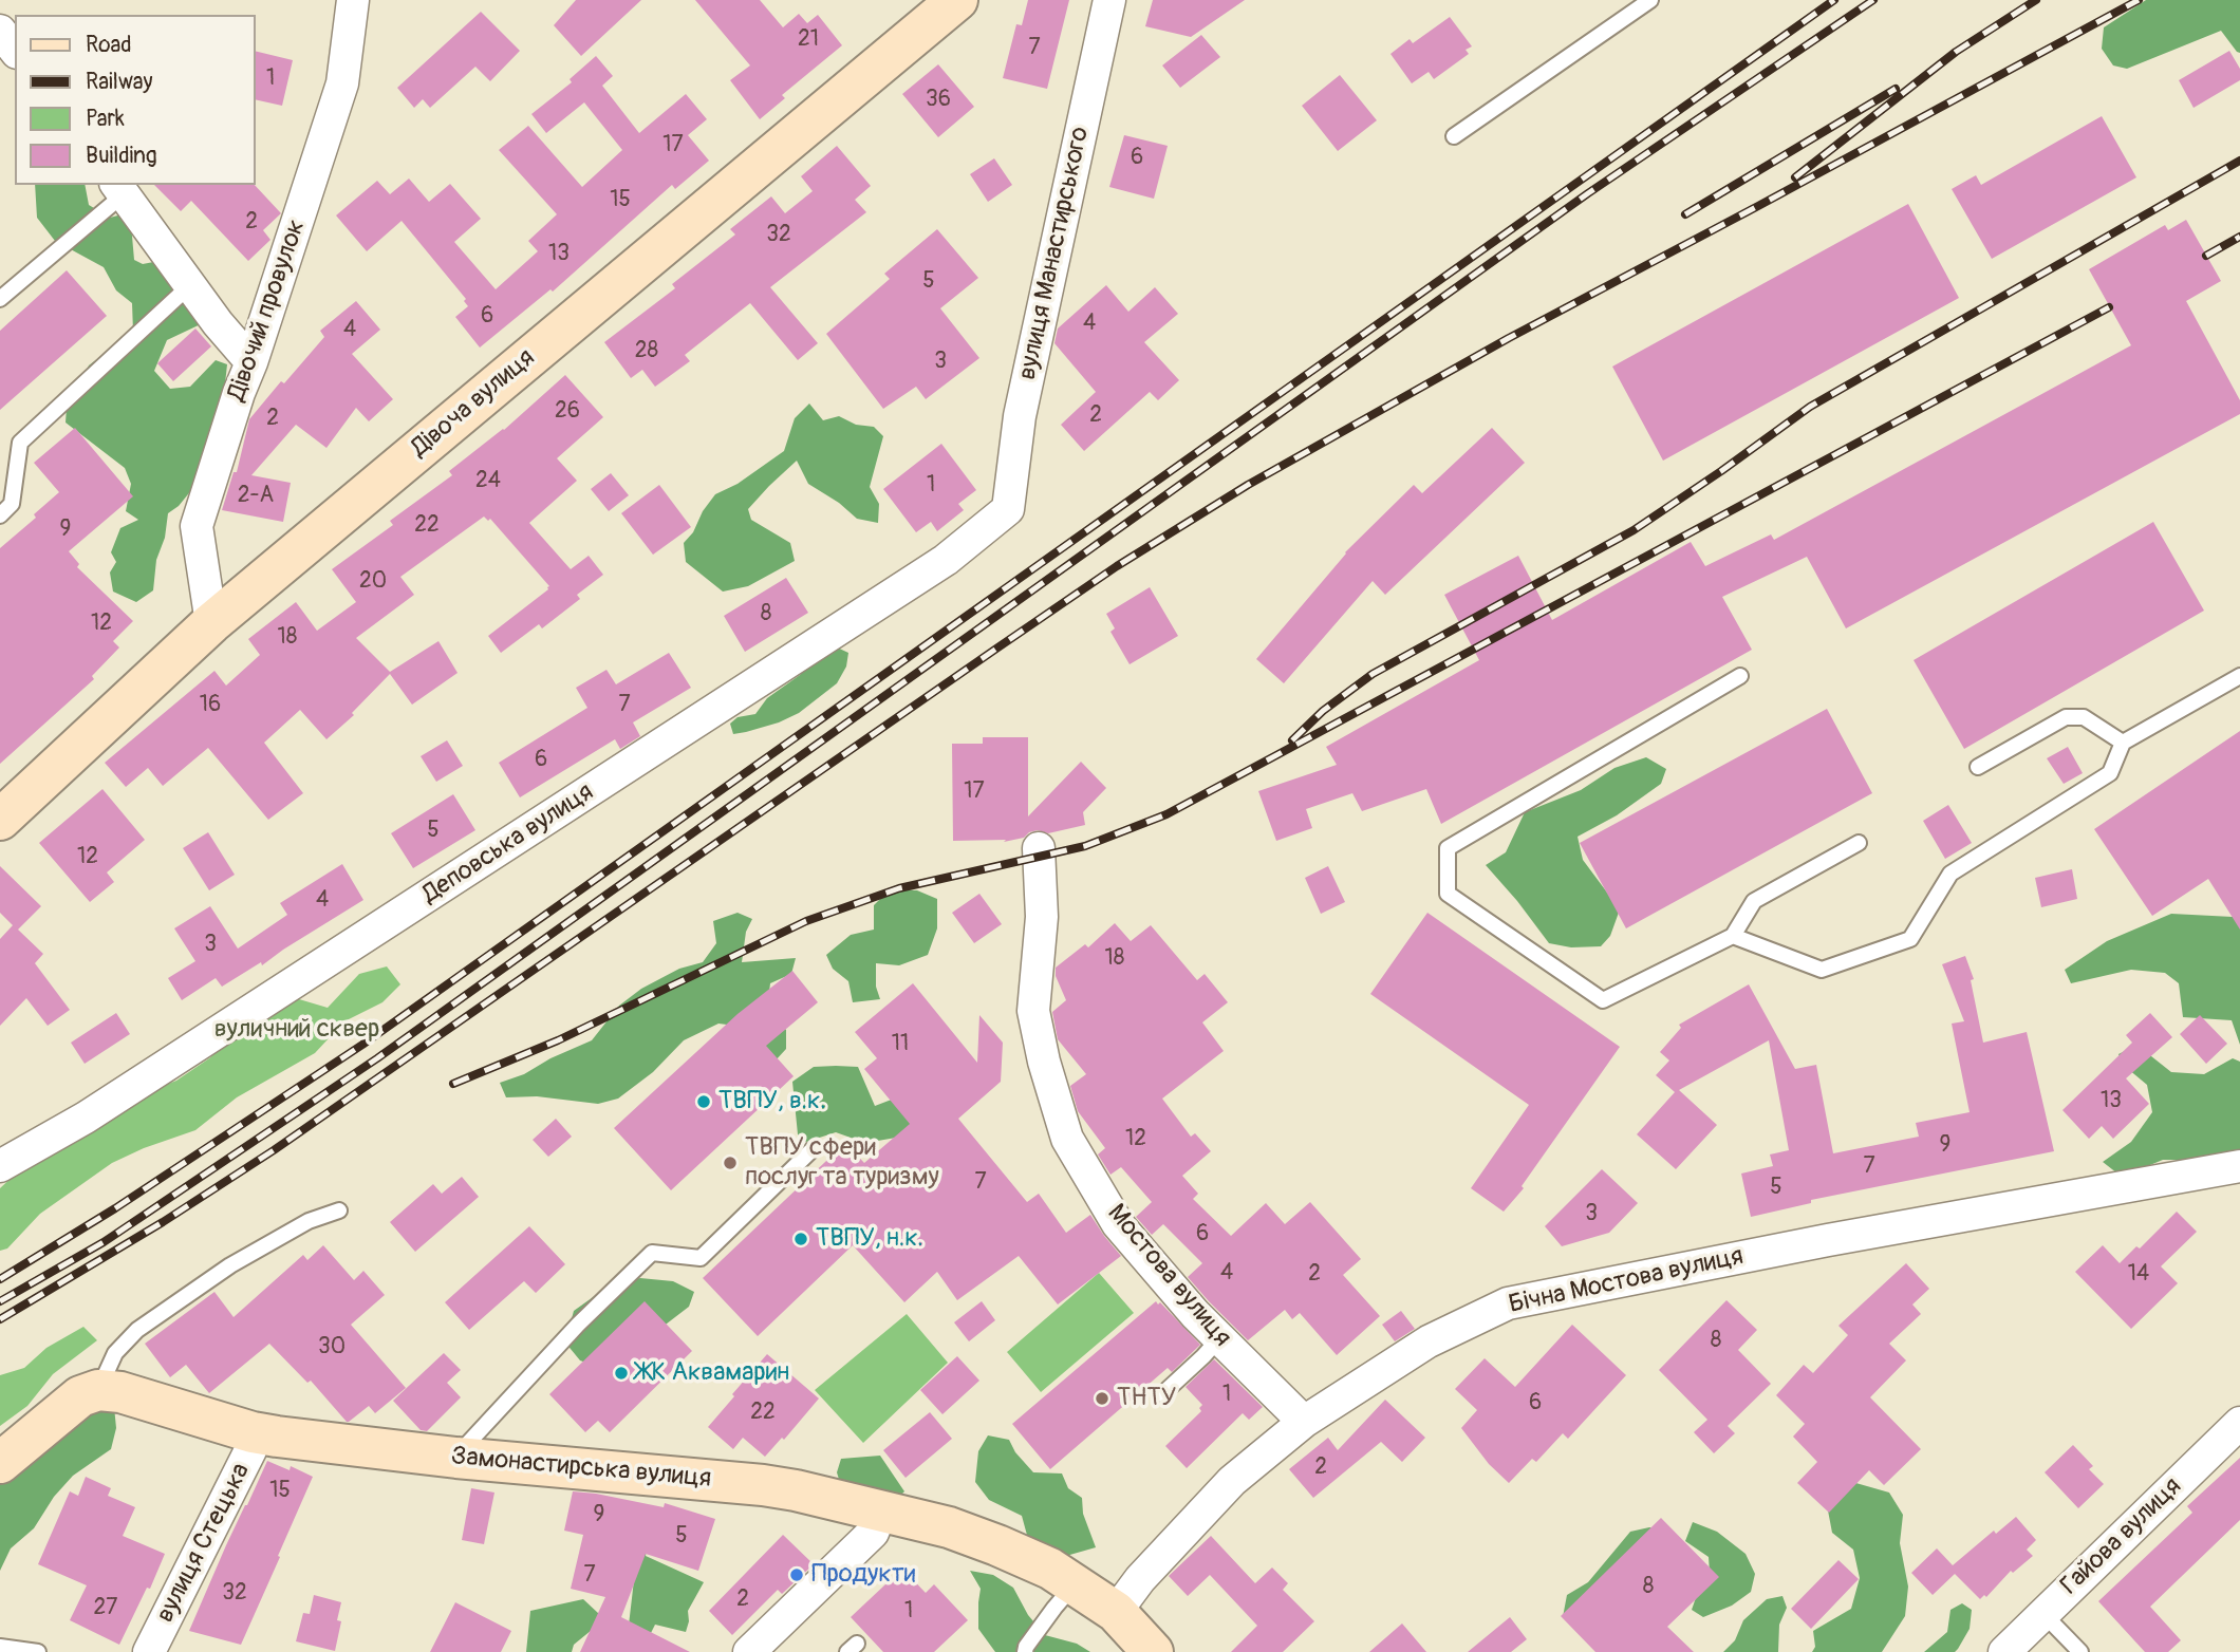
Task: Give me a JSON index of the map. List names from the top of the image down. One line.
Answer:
{"streets":{"main road":["Дівоча вулиця","Замонастирська вулиця"],"street":["вулиця Манастирського","Дівочий провулок","Деповська вулиця","Мостова вулиця","Бічна Мостова вулиця","Гайова вулиця","вулиця Стецька"]},"crossings":[["вулиця Манастирського","Деповська вулиця"],["Дівочий провулок","Дівоча вулиця"],["Мостова вулиця","Бічна Мостова вулиця"],["Бічна Мостова вулиця","Замонастирська вулиця"],["Замонастирська вулиця","вулиця Стецька"]],"parks":["вуличний сквер"],"places":["ТВПУ, в.к.","ТВПУ сфери послуг та туризму","ТВПУ, н.к.","ЖК Аквамарин","ТНТУ","Продукти"],"house_numbers":["21","7","1","36","17","6","15","2","32","13","5","6","4","4","28","3","26","2","2","24","1","2-А","22","9","20","8","12","18","16","7","6","17","5","12","4","3","18","11","13","12","9","7","7","5","3","6","4","2","14","8","30","1","6","22","2","15","9","5","7","8","32","2","27","1"],"legend":["Road","Railway","Park","Building"]}
